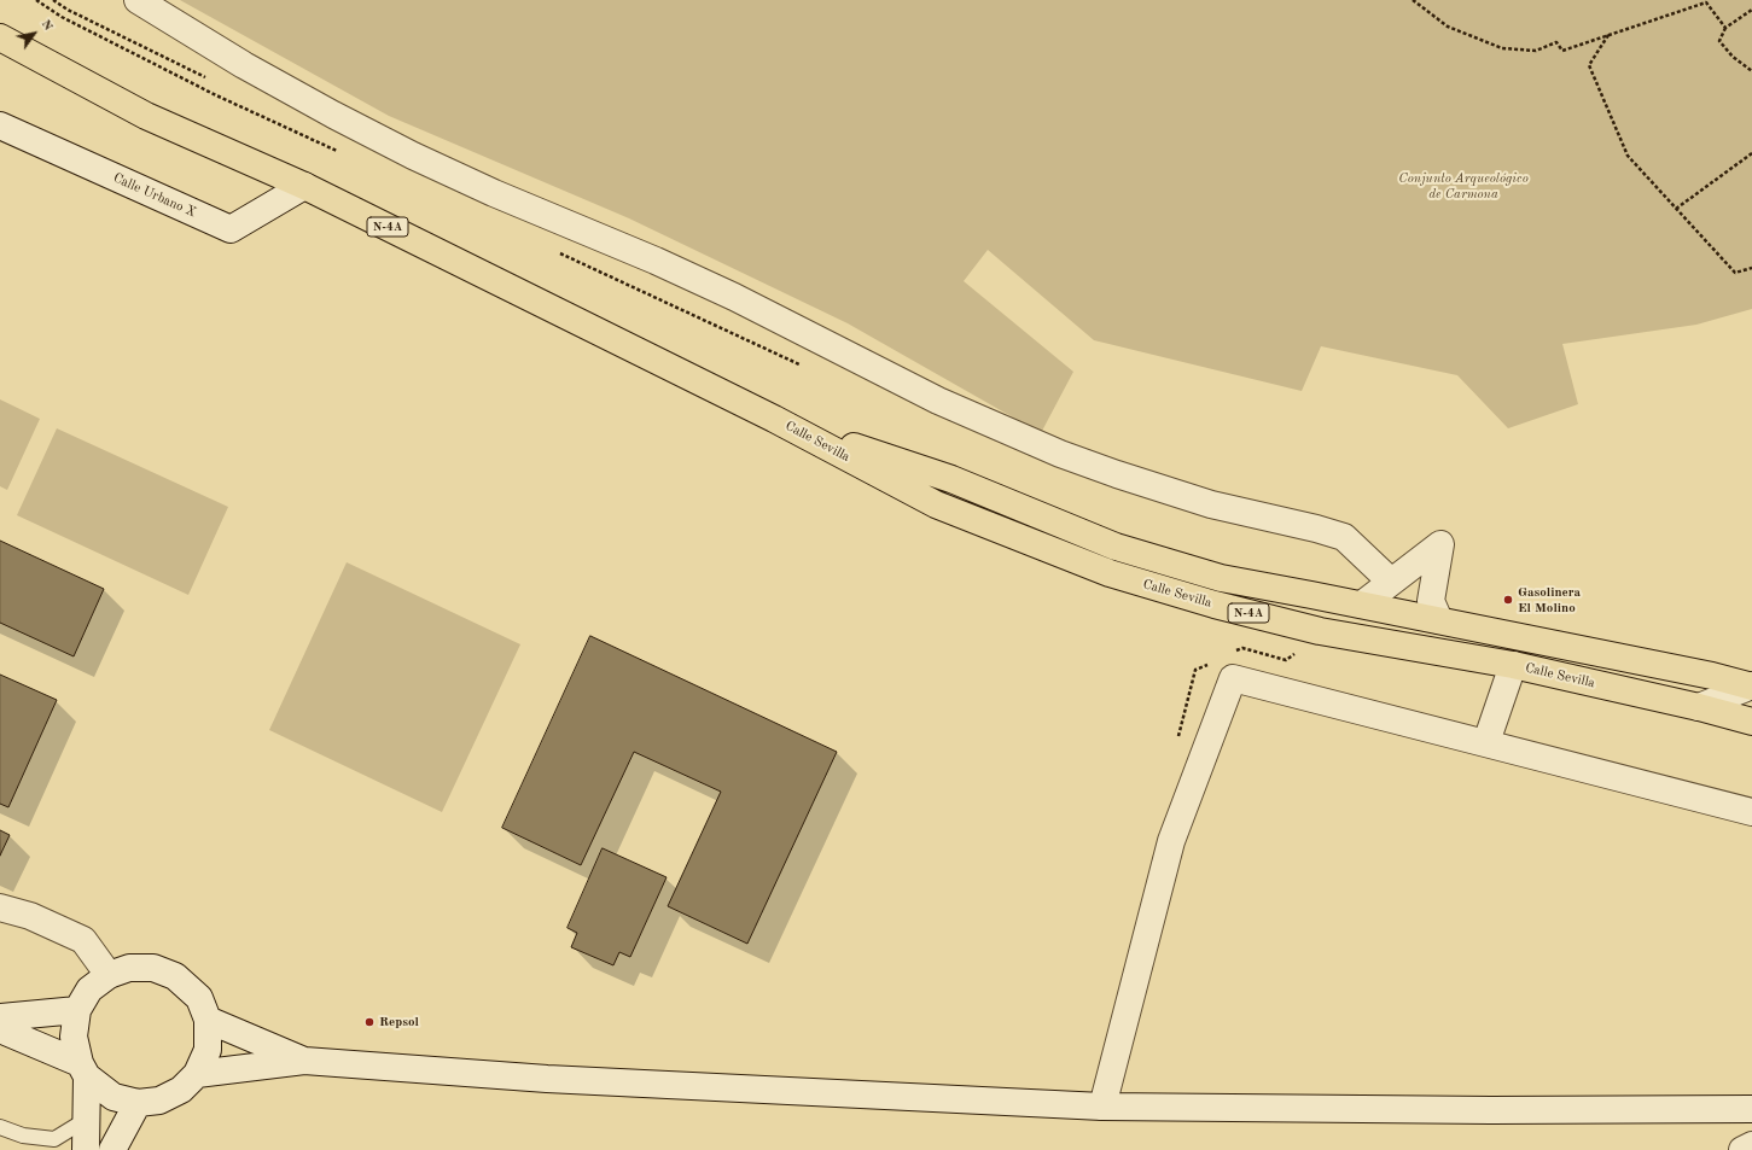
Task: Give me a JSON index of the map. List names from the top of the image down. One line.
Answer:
{"streets":{"highway":["N-4A","Calle Sevilla"],"street":["Calle Urbano X"]},"crossings":[["Calle Urbano X","N-4A"],["N-4A","Calle Sevilla"]],"parks":["Conjunto Arqueológico de Carmona"],"places":["Gasolinera El Molino","Repsol"],"north":"top right"}
